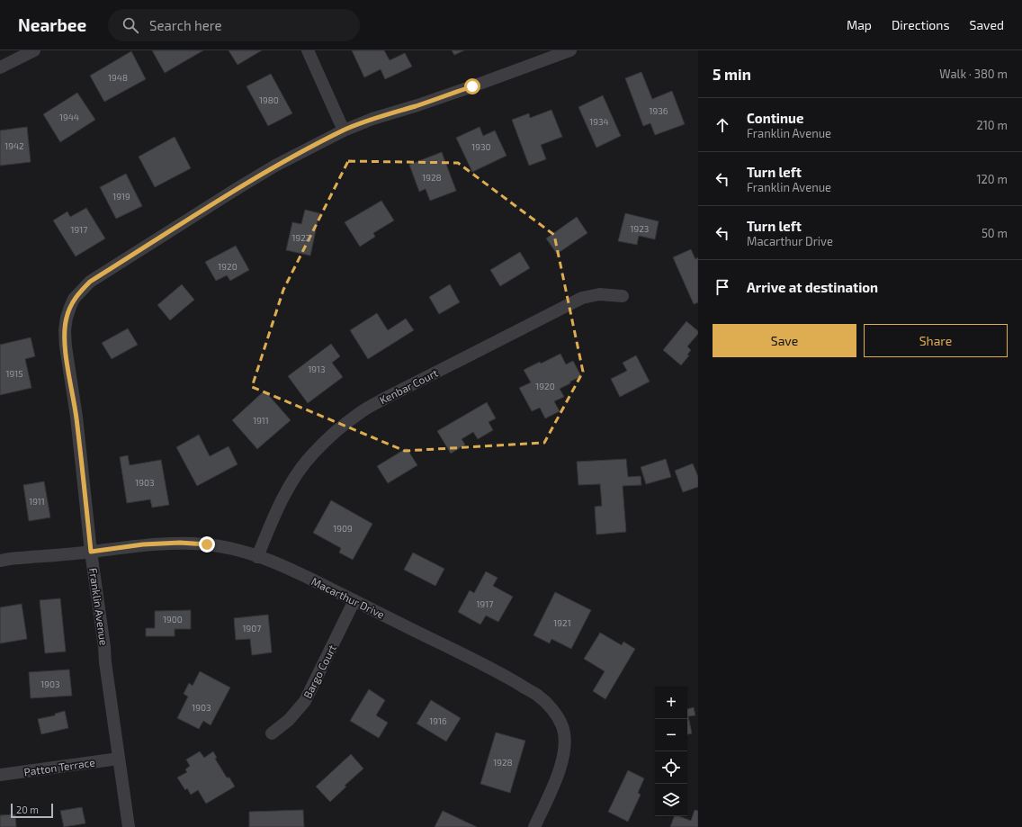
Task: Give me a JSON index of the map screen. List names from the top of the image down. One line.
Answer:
{"streets":{"street":["Kenbar Court","Macarthur Drive","Franklin Avenue","Bargo Court","Patton Terrace"]},"crossings":[["Kenbar Court","Macarthur Drive"],["Macarthur Drive","Franklin Avenue"],["Macarthur Drive","Bargo Court"],["Franklin Avenue","Patton Terrace"]],"house_numbers":["1948","1980","1936","1944","1934","1942","1930","1928","1919","1923","1917","1922","1920","1913","1915","1920","1911","1903","1911","1909","1917","1900","1921","1907","1903","1903","1916","1928"],"scale_bar":"20 m","page":{"header":"Nearbee","search":"Search here","nav":["Map","Directions","Saved"],"heading":["5 min","Walk · 380 m"],"list":[["Continue","Franklin Avenue","210 m"],["Turn left","Franklin Avenue","120 m"],["Turn left","Macarthur Drive","50 m"],"Arrive at destination"],"buttons":["Save","Share"],"map_buttons":["+","−"],"scale":"20 m"}}
